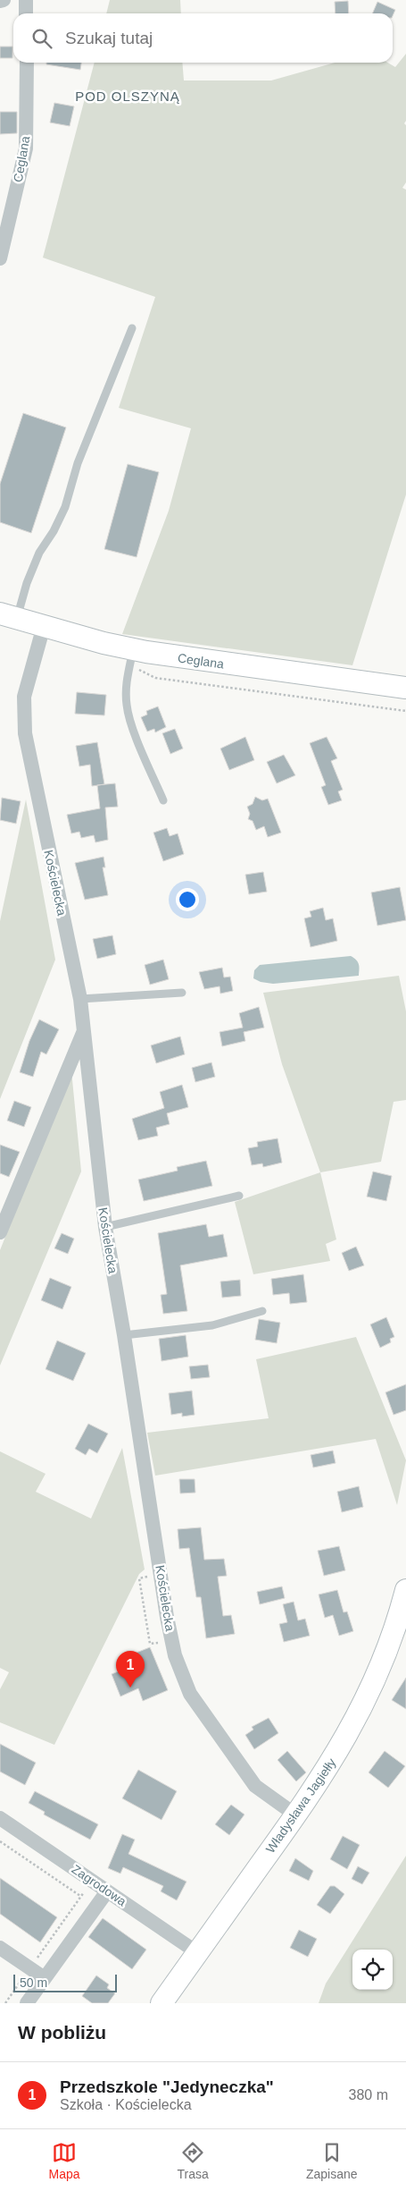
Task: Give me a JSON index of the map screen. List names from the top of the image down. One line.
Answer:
{"streets":{"street":["Ceglana","Kościelecka","Władysława Jagiełły","Zagrodowa"]},"crossings":[["Ceglana","Kościelecka"],["Kościelecka","Władysława Jagiełły"],["Władysława Jagiełły","Zagrodowa"]],"districts":["POD OLSZYNĄ"],"scale_bar":"50 m","page":{"search":"Szukaj tutaj","pins":"1","scale":"50 m","heading":"W pobliżu","list":[{"mark":"1","name":"Przedszkole \"Jedyneczka\"","note":"Szkoła · Kościelecka","value":"380 m"}],"nav":["Mapa","Trasa","Zapisane"]}}
